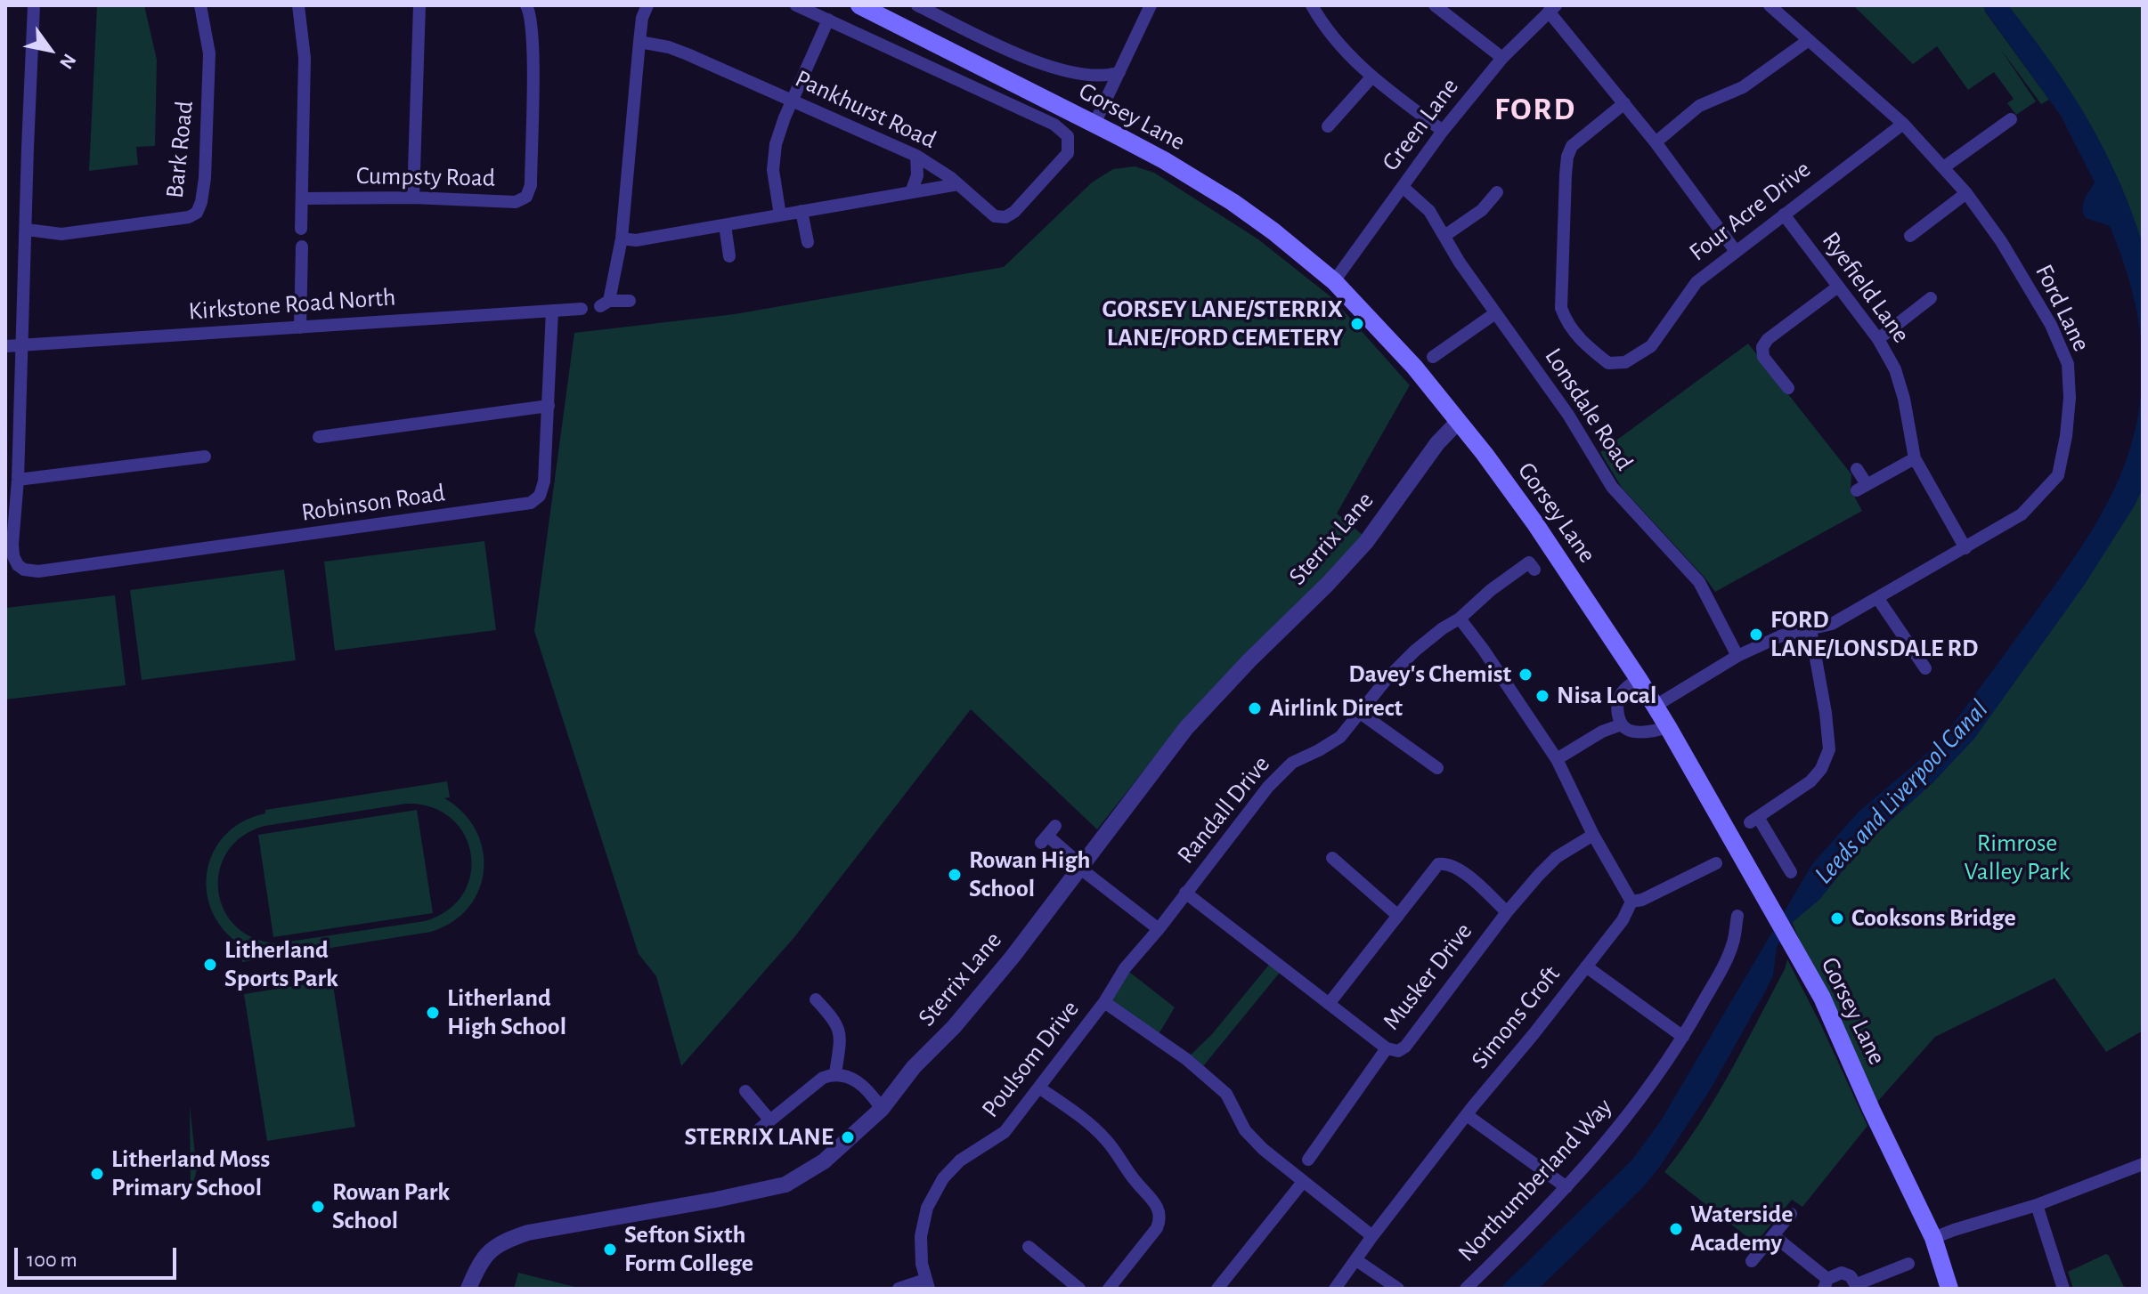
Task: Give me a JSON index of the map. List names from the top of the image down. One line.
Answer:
{"streets":{"main road":["Gorsey Lane"],"street":["Pankhurst Road","Green Lane","Bark Road","Cumpsty Road","Four Acre Drive","Ryefield Lane","Kirkstone Road North","Ford Lane","Lonsdale Road","Robinson Road","Sterrix Lane","Randall Drive","Musker Drive","Simons Croft","Poulsom Drive","Northumberland Way"]},"crossings":[["Pankhurst Road","Gorsey Lane"],["Gorsey Lane","Green Lane"],["Gorsey Lane","Ford Lane"],["Gorsey Lane","Sterrix Lane"],["Green Lane","Lonsdale Road"],["Four Acre Drive","Ryefield Lane"],["Four Acre Drive","Ford Lane"],["Ryefield Lane","Ford Lane"],["Kirkstone Road North","Robinson Road"],["Ford Lane","Lonsdale Road"],["Randall Drive","Musker Drive"],["Randall Drive","Poulsom Drive"]],"districts":["FORD"],"water":["Leeds and Liverpool Canal"],"parks":["Rimrose Valley Park"],"places":["GORSEY LANE/STERRIX LANE/FORD CEMETERY","FORD LANE/LONSDALE RD","Davey's Chemist","Nisa Local","Airlink Direct","Rowan High School","Cooksons Bridge","Litherland Sports Park","Litherland High School","STERRIX LANE","Litherland Moss Primary School","Rowan Park School","Waterside Academy","Sefton Sixth Form College"],"scale_bar":"100 m","north":"bottom right"}
